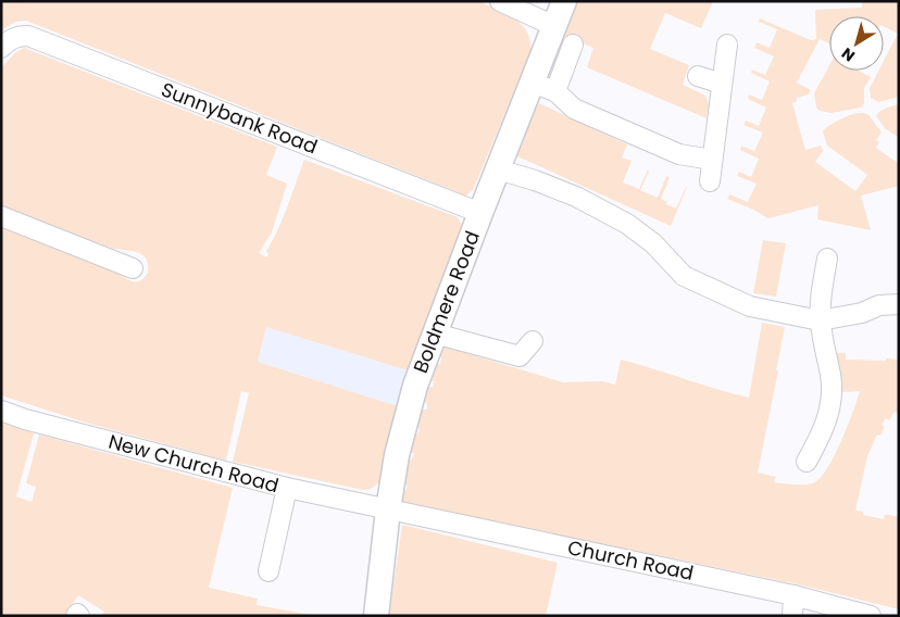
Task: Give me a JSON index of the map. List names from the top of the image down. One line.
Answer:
{"streets":{"main road":["Boldmere Road"],"street":["Sunnybank Road","New Church Road","Church Road"]},"crossings":[["Sunnybank Road","Boldmere Road"],["Boldmere Road","New Church Road"],["Boldmere Road","Church Road"],["New Church Road","Church Road"]],"north":"bottom left"}
